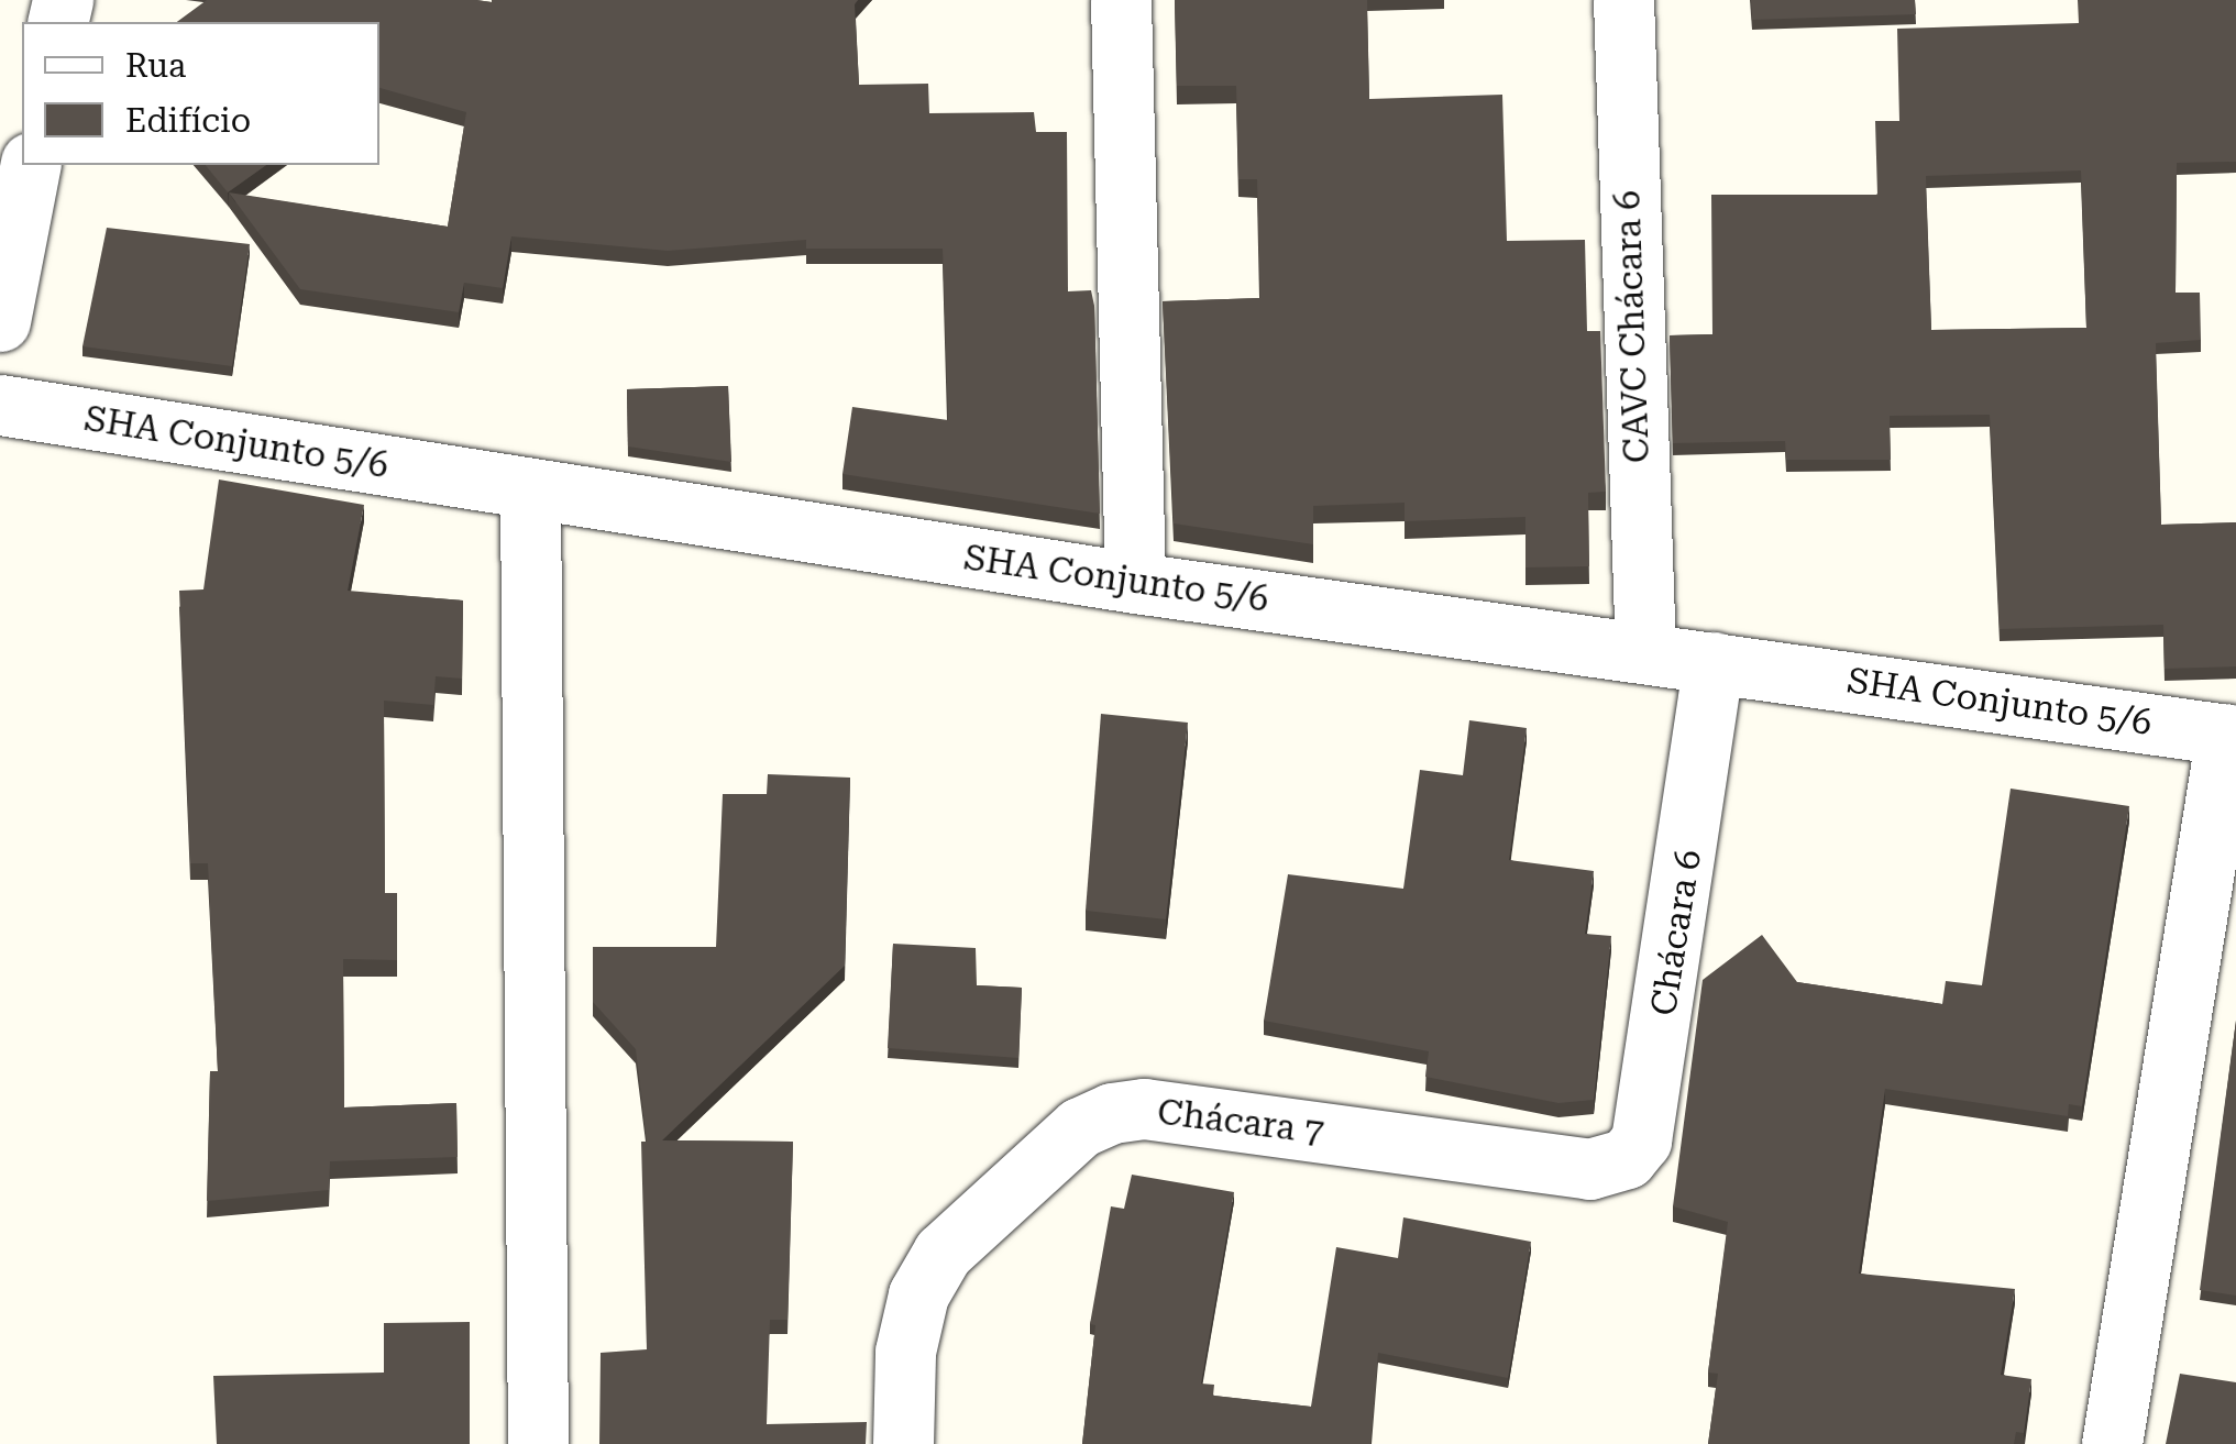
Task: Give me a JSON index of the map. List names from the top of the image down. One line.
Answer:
{"streets":{"street":["CAVC Chácara 6","SHA Conjunto 5/6","Chácara 6","Chácara 7"]},"crossings":[["CAVC Chácara 6","SHA Conjunto 5/6"],["SHA Conjunto 5/6","Chácara 6"],["Chácara 6","Chácara 7"]],"legend":["Rua","Edifício"]}
